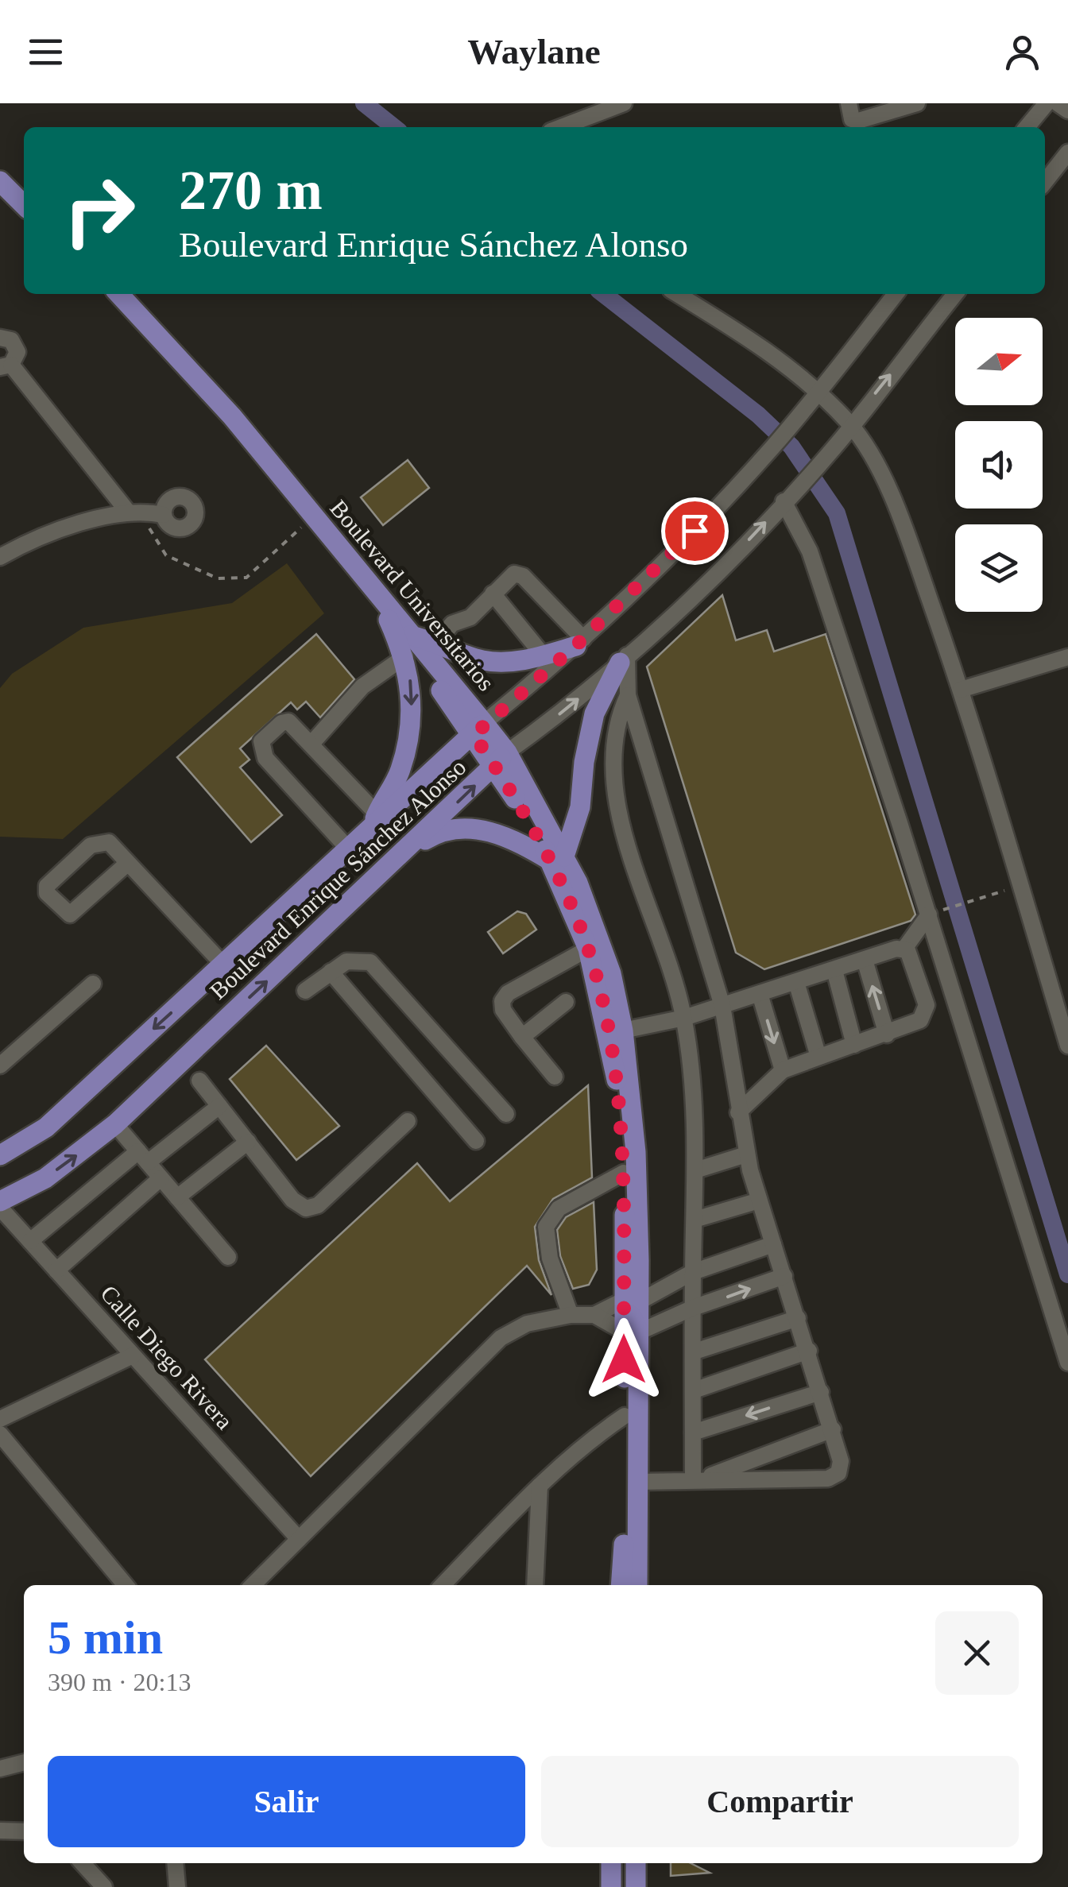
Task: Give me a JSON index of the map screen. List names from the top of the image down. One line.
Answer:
{"streets":{"main road":["Boulevard Universitarios","Boulevard Enrique Sánchez Alonso"],"street":["Calle Diego Rivera"]},"crossings":[["Boulevard Universitarios","Boulevard Enrique Sánchez Alonso"]],"north":"right","page":{"header":"Waylane","turn":["270 m","Boulevard Enrique Sánchez Alonso"],"heading":["5 min","390 m · 20:13"],"buttons":["Salir","Compartir"]}}
